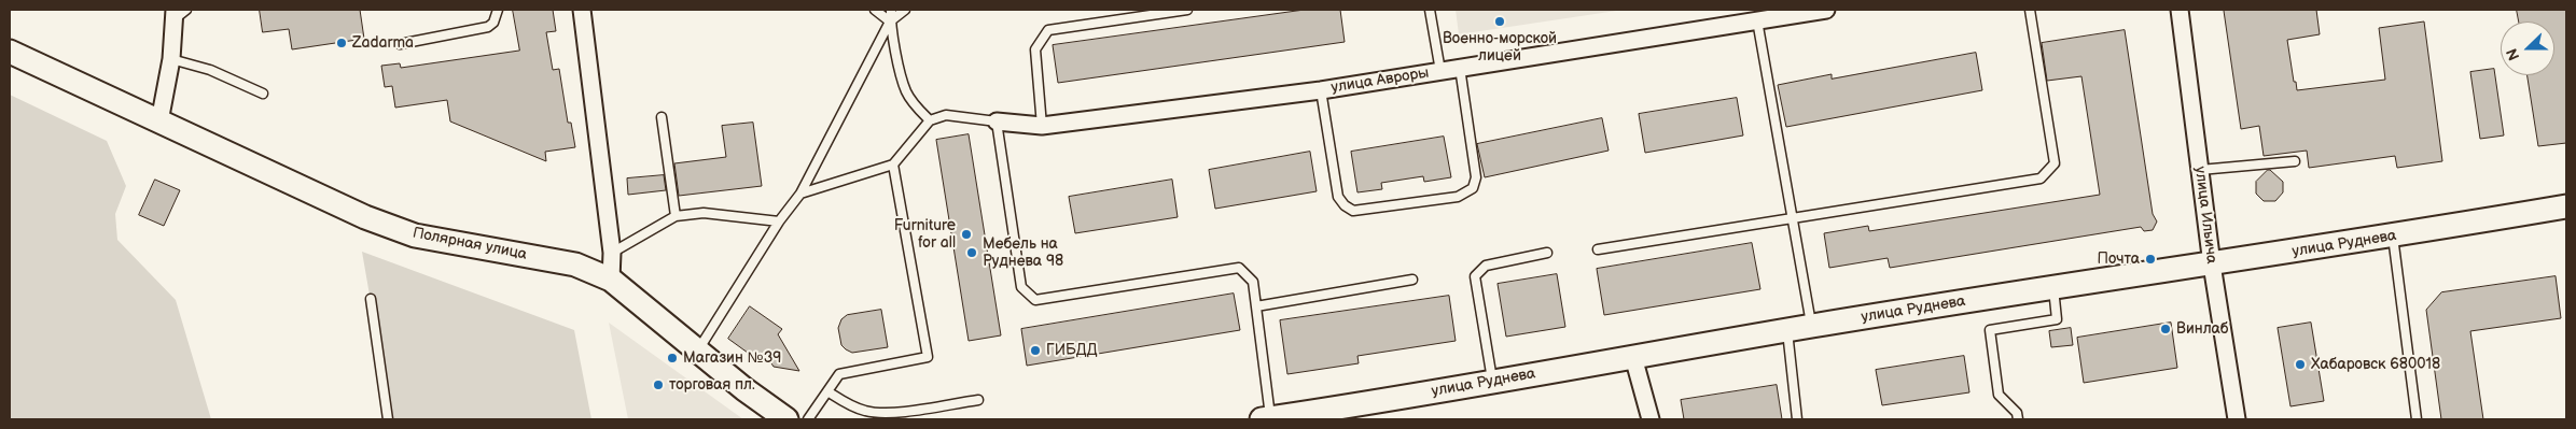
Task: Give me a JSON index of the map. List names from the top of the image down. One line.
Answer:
{"streets":{"main road":["Полярная улица","улица Руднева"],"street":["улица Авроры","улица Ильича"]},"crossings":[["улица Ильича","улица Руднева"]],"places":["Военно-морской лицей","Zadarma","Furniture for all","Мебель на Руднева 98","Почта","Винлаб","ГИБДД","Магазин №39","Хабаровск 680018","торговая пл."],"north":"left"}
